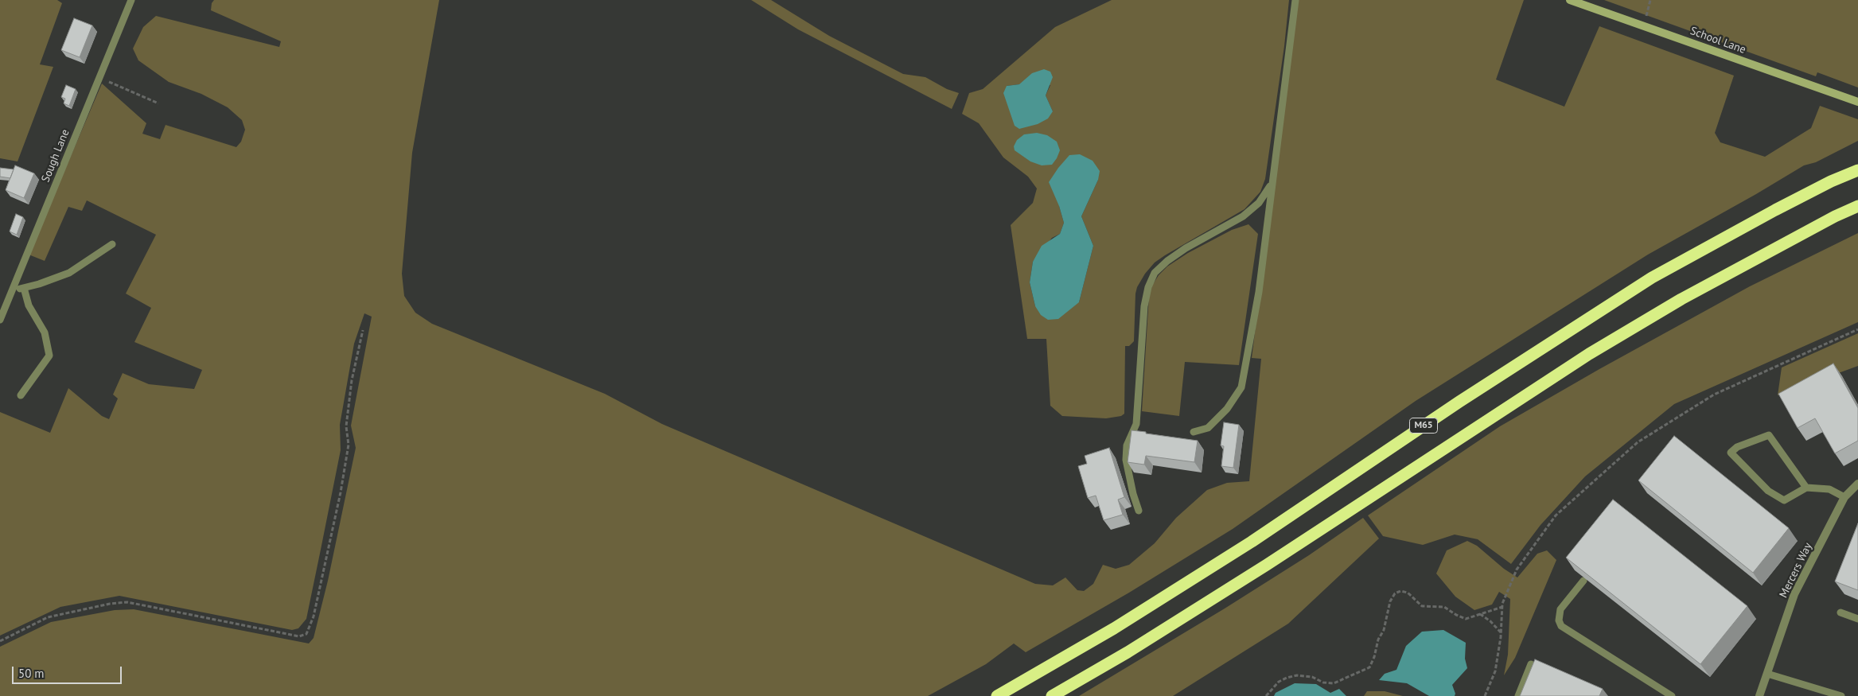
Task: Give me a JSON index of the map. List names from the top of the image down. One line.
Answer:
{"streets":{"highway":["M65"],"main road":["School Lane"],"street":["Mercers Way"],"lane":["Sough Lane"]},"scale_bar":"50 m"}
